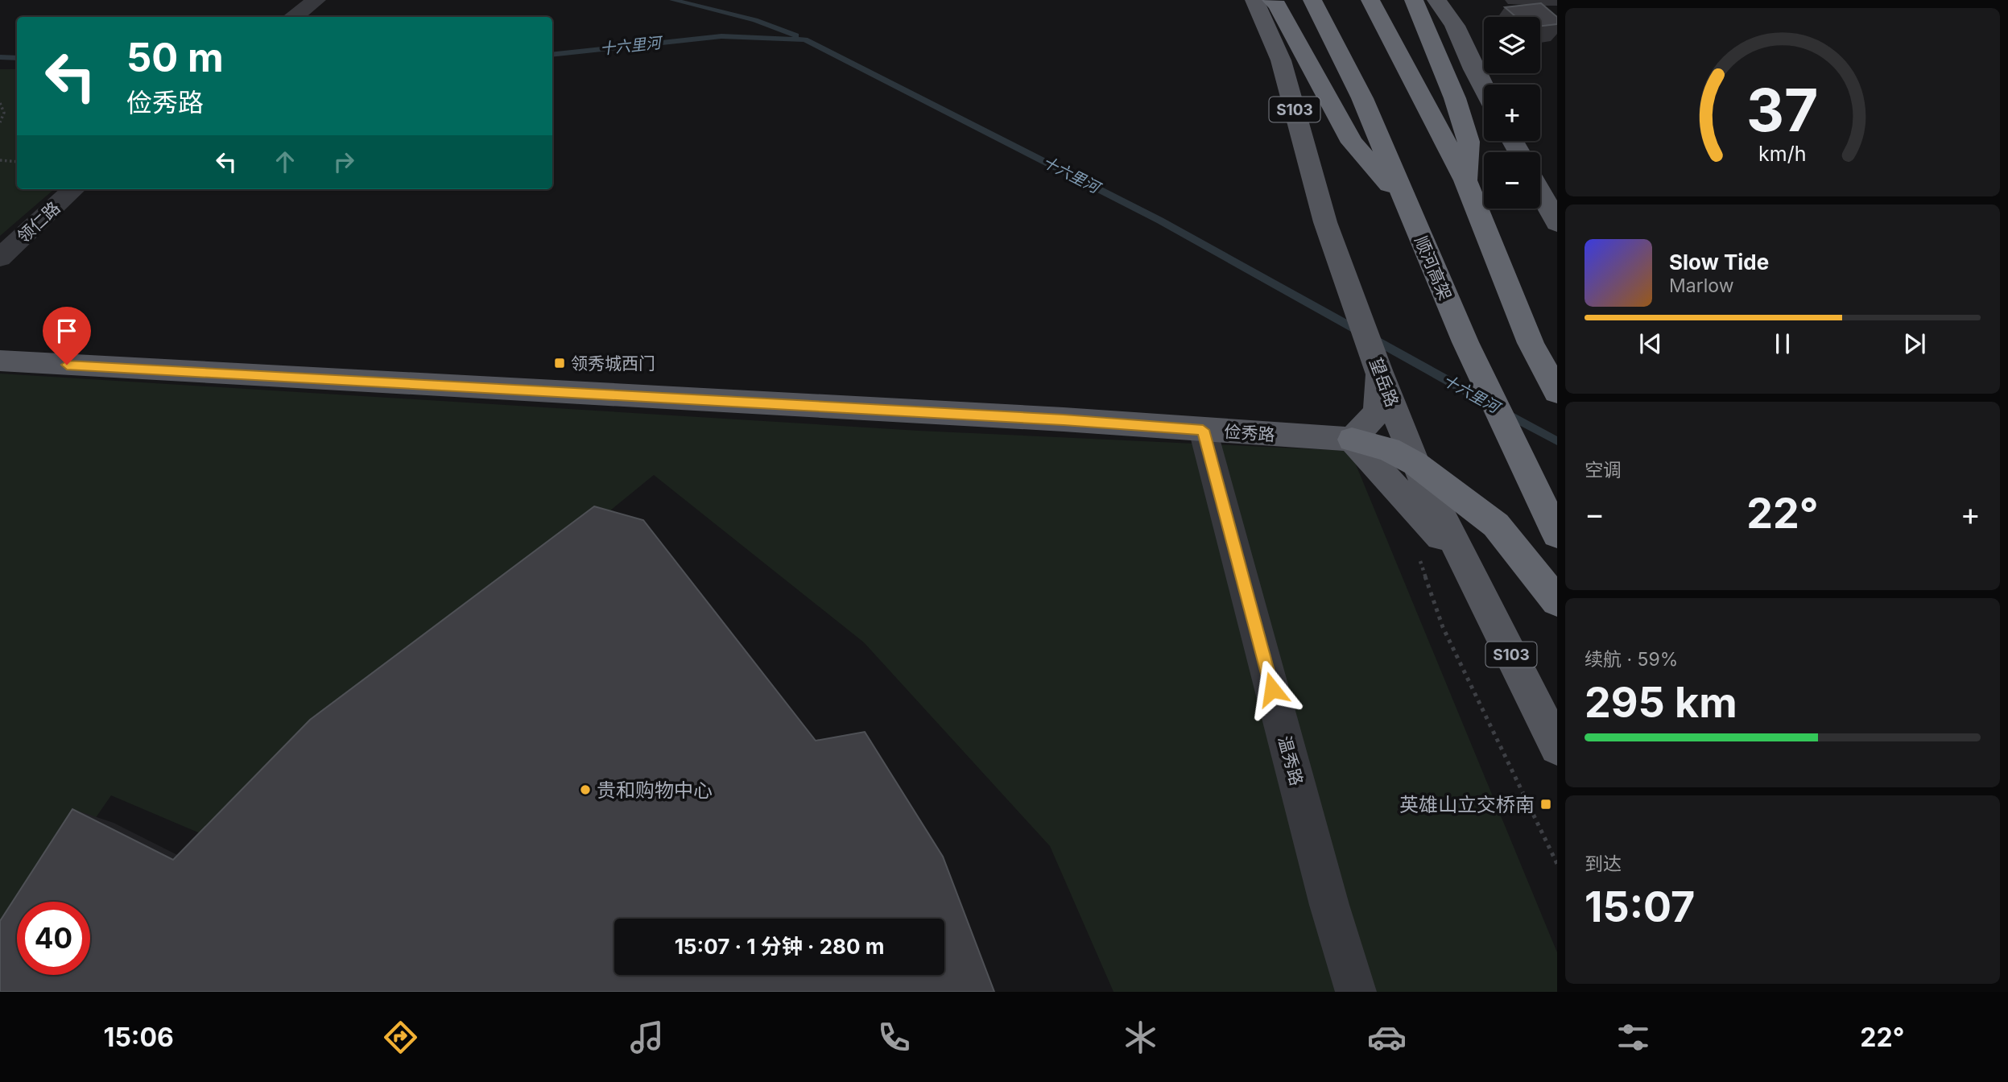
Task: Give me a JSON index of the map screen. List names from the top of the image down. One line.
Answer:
{"streets":{"highway":["顺河高架"],"main road":["S103","望岳路","俭秀路"],"street":["领仁路","温秀路"]},"crossings":[["俭秀路","温秀路"]],"water":["十六里河"],"places":{"transit":["领秀城西门","英雄山立交桥南"],"other":["贵和购物中心"]},"page":{"map_buttons":["+","−"],"turn":["50 m","俭秀路"],"song":["Slow Tide","Marlow"],"tile":["空调",["续航 · 59%","295 km"],["到达","15:07"]],"heat":["−","22°","+"],"limit":"40","trip":"15:07 · 1 分钟 · 280 m","tabs":["15:06","22°"],"gauge":["37","km/h"]}}
